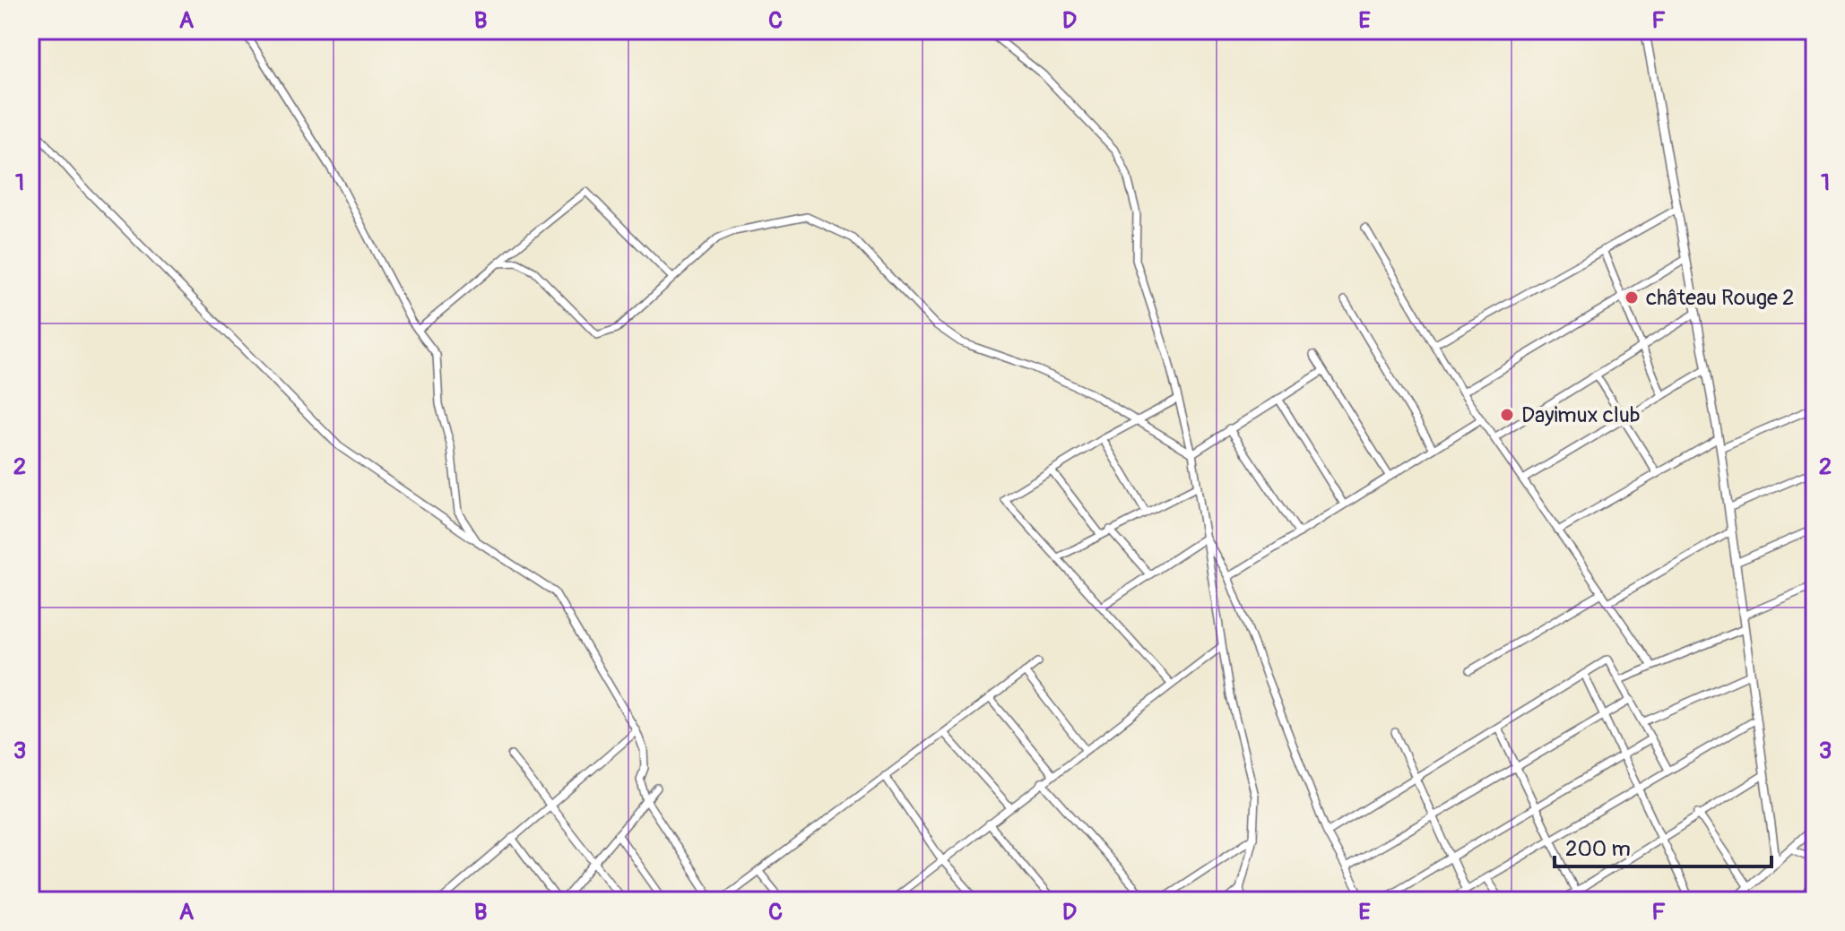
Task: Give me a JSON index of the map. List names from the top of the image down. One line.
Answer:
{"places":["château Rouge 2","Dayimux club"],"scale_bar":"200 m","grid":{"columns":["A","B","C","D","E","F"],"rows":["1","2","3"]}}
